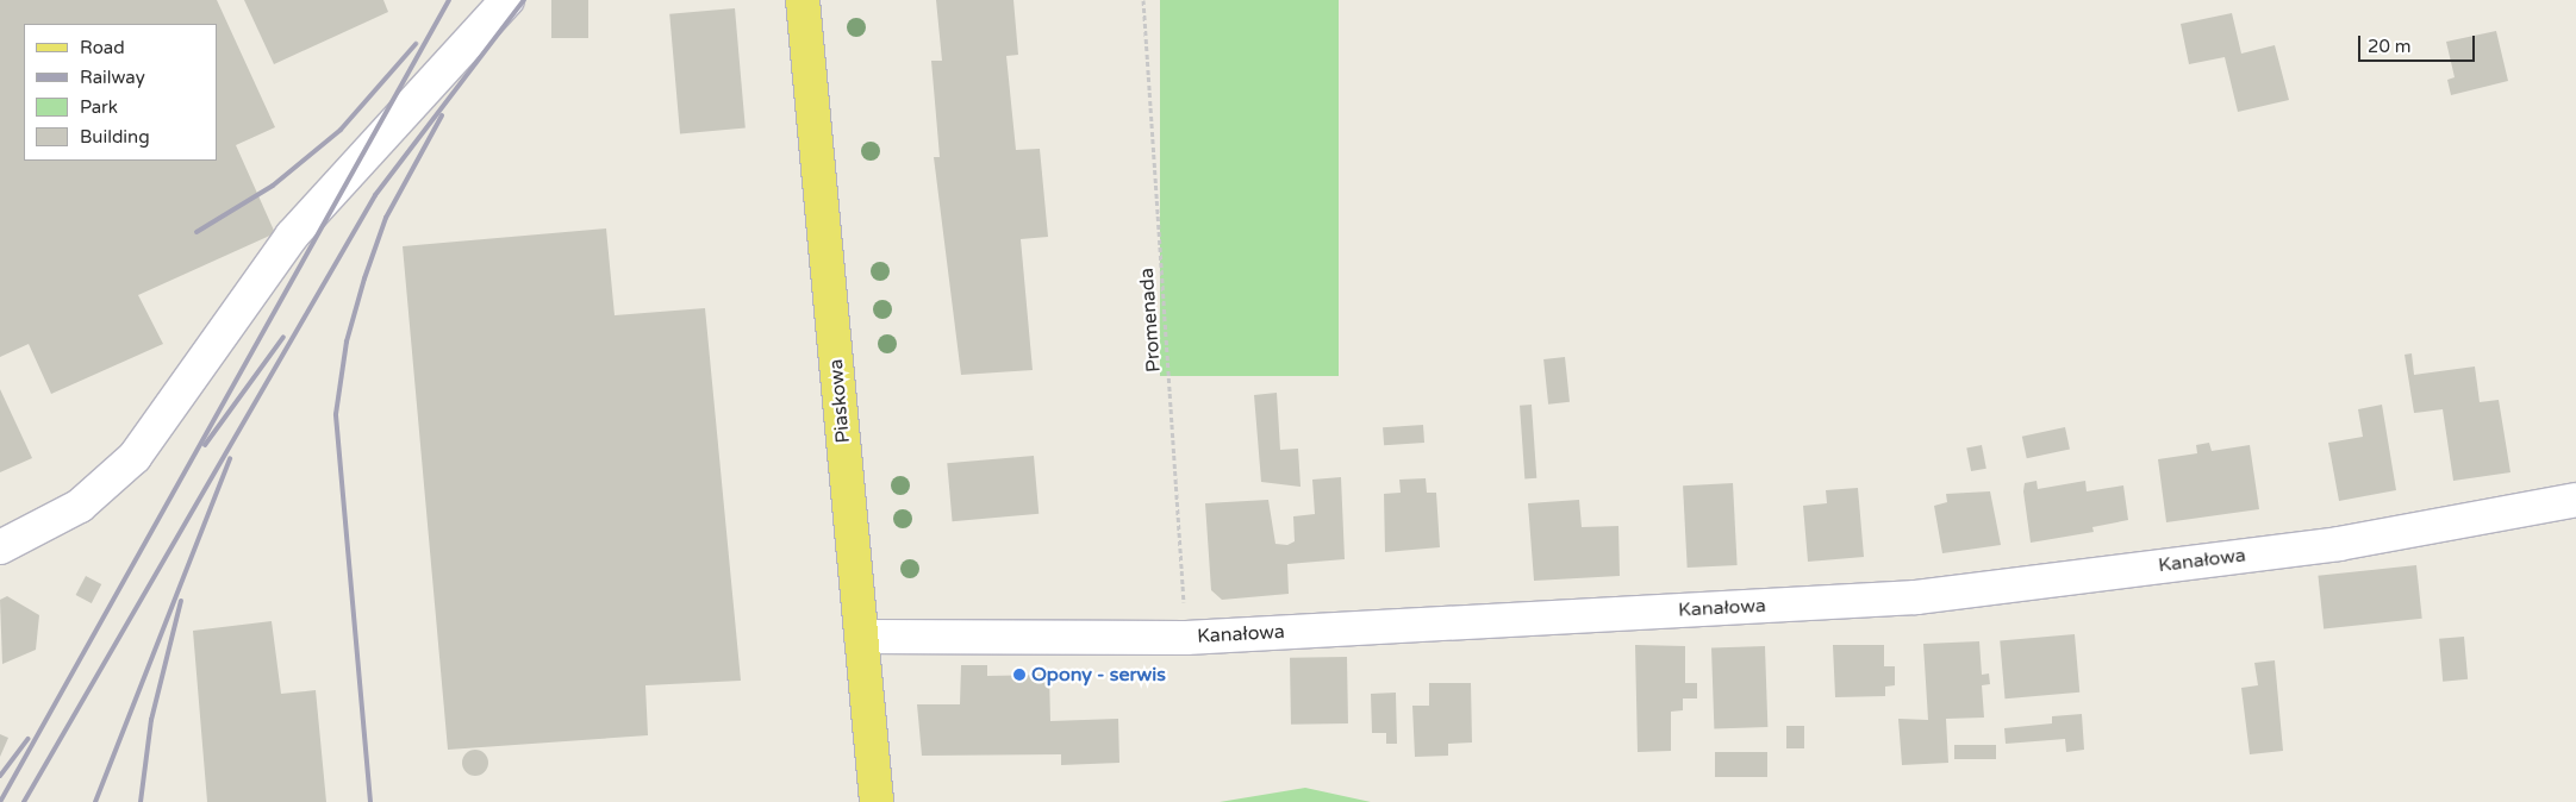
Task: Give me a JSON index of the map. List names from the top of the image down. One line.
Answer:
{"streets":{"main road":["Piaskowa"],"street":["Kanałowa"],"path":["Promenada"]},"crossings":[["Promenada","Kanałowa"],["Piaskowa","Kanałowa"]],"places":["Opony - serwis"],"legend":["Road","Railway","Park","Building"],"scale_bar":"20 m"}
